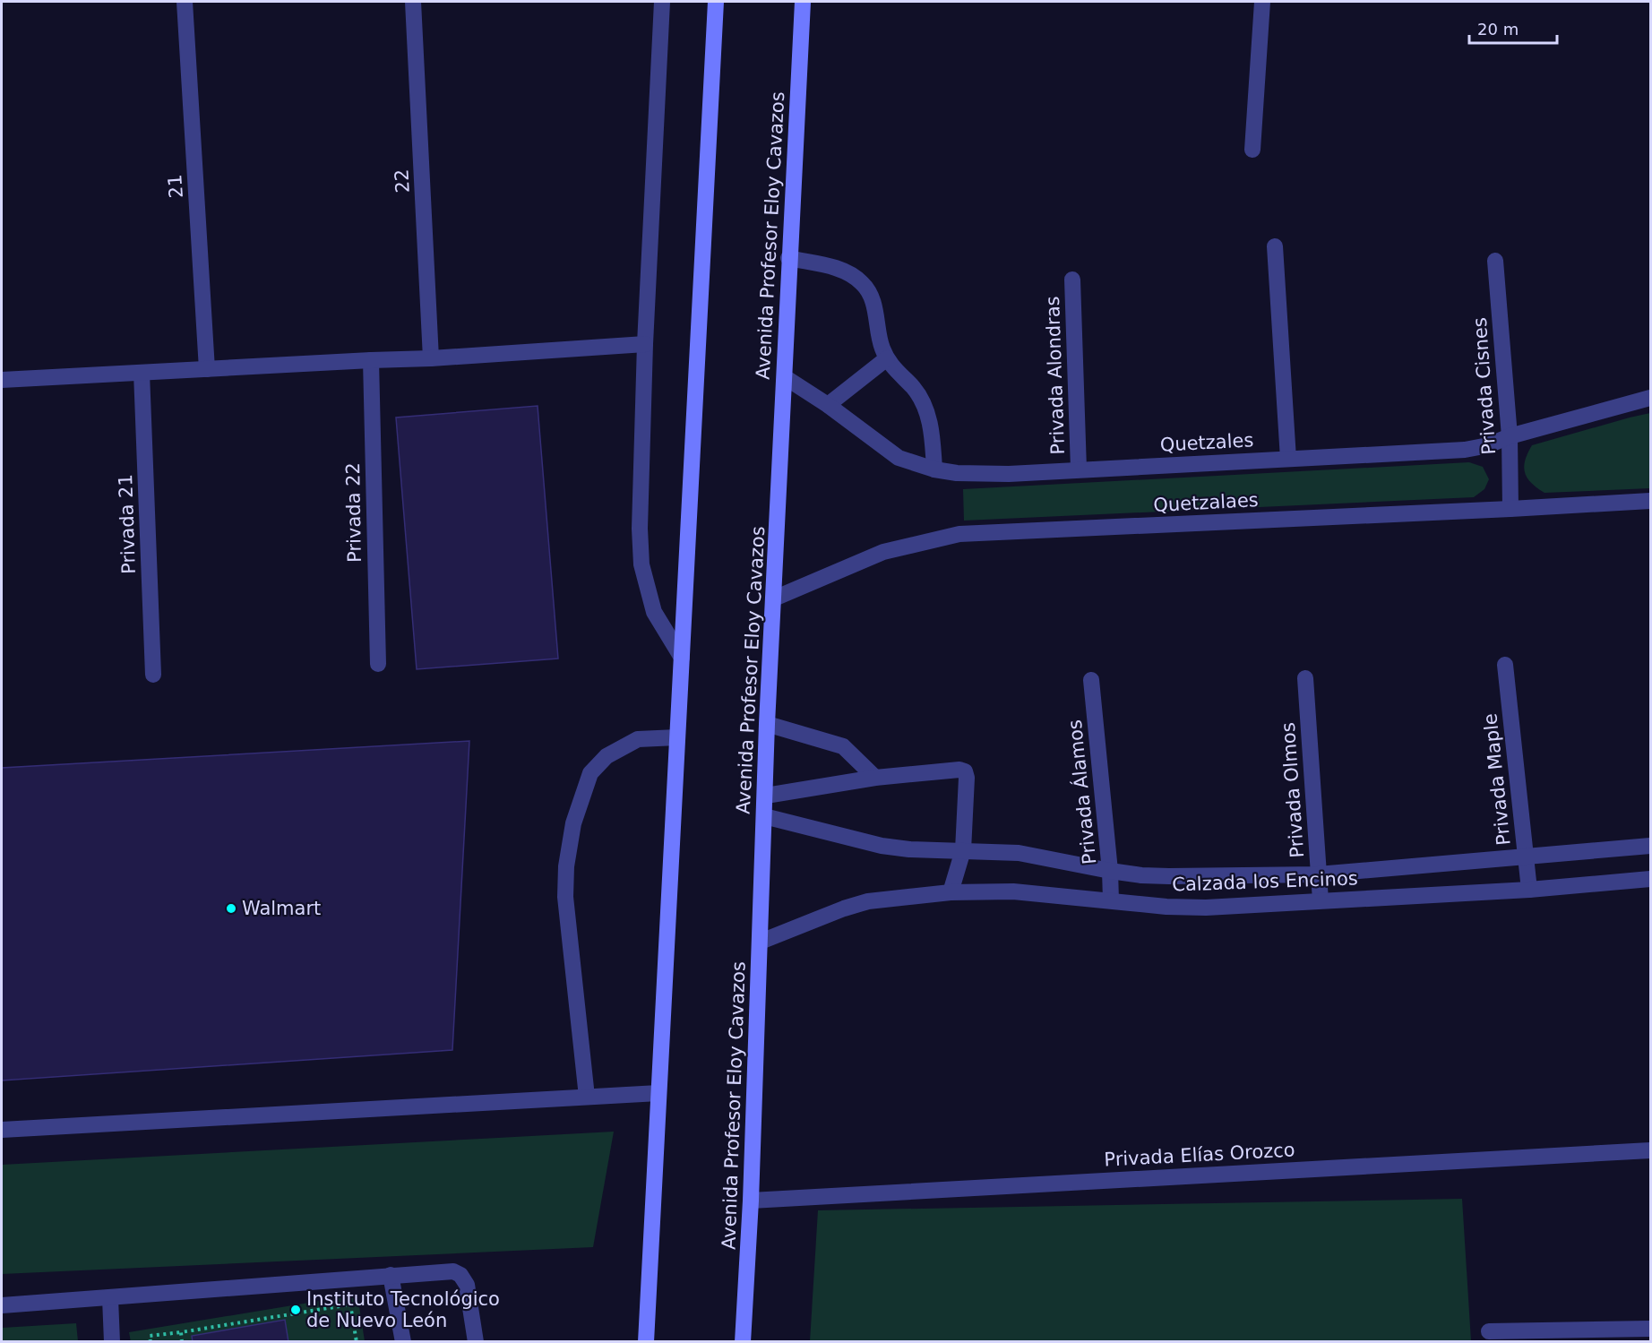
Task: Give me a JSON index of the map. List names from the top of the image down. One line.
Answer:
{"streets":{"main road":["Avenida Profesor Eloy Cavazos"],"street":["22","21","Privada Alondras","Privada Cisnes","Quetzales","Quetzalaes","Privada 22","Privada 21","Privada Maple","Privada Olmos","Privada Álamos","Calzada los Encinos","Privada Elías Orozco"]},"crossings":[["Avenida Profesor Eloy Cavazos","Quetzales"],["Avenida Profesor Eloy Cavazos","Quetzalaes"],["Avenida Profesor Eloy Cavazos","Calzada los Encinos"],["Avenida Profesor Eloy Cavazos","Privada Elías Orozco"],["Privada Alondras","Quetzales"],["Privada Cisnes","Quetzales"],["Privada Cisnes","Quetzalaes"],["Privada Maple","Calzada los Encinos"],["Privada Olmos","Calzada los Encinos"],["Privada Álamos","Calzada los Encinos"]],"places":["Walmart","Instituto Tecnológico de Nuevo León"],"scale_bar":"20 m"}
